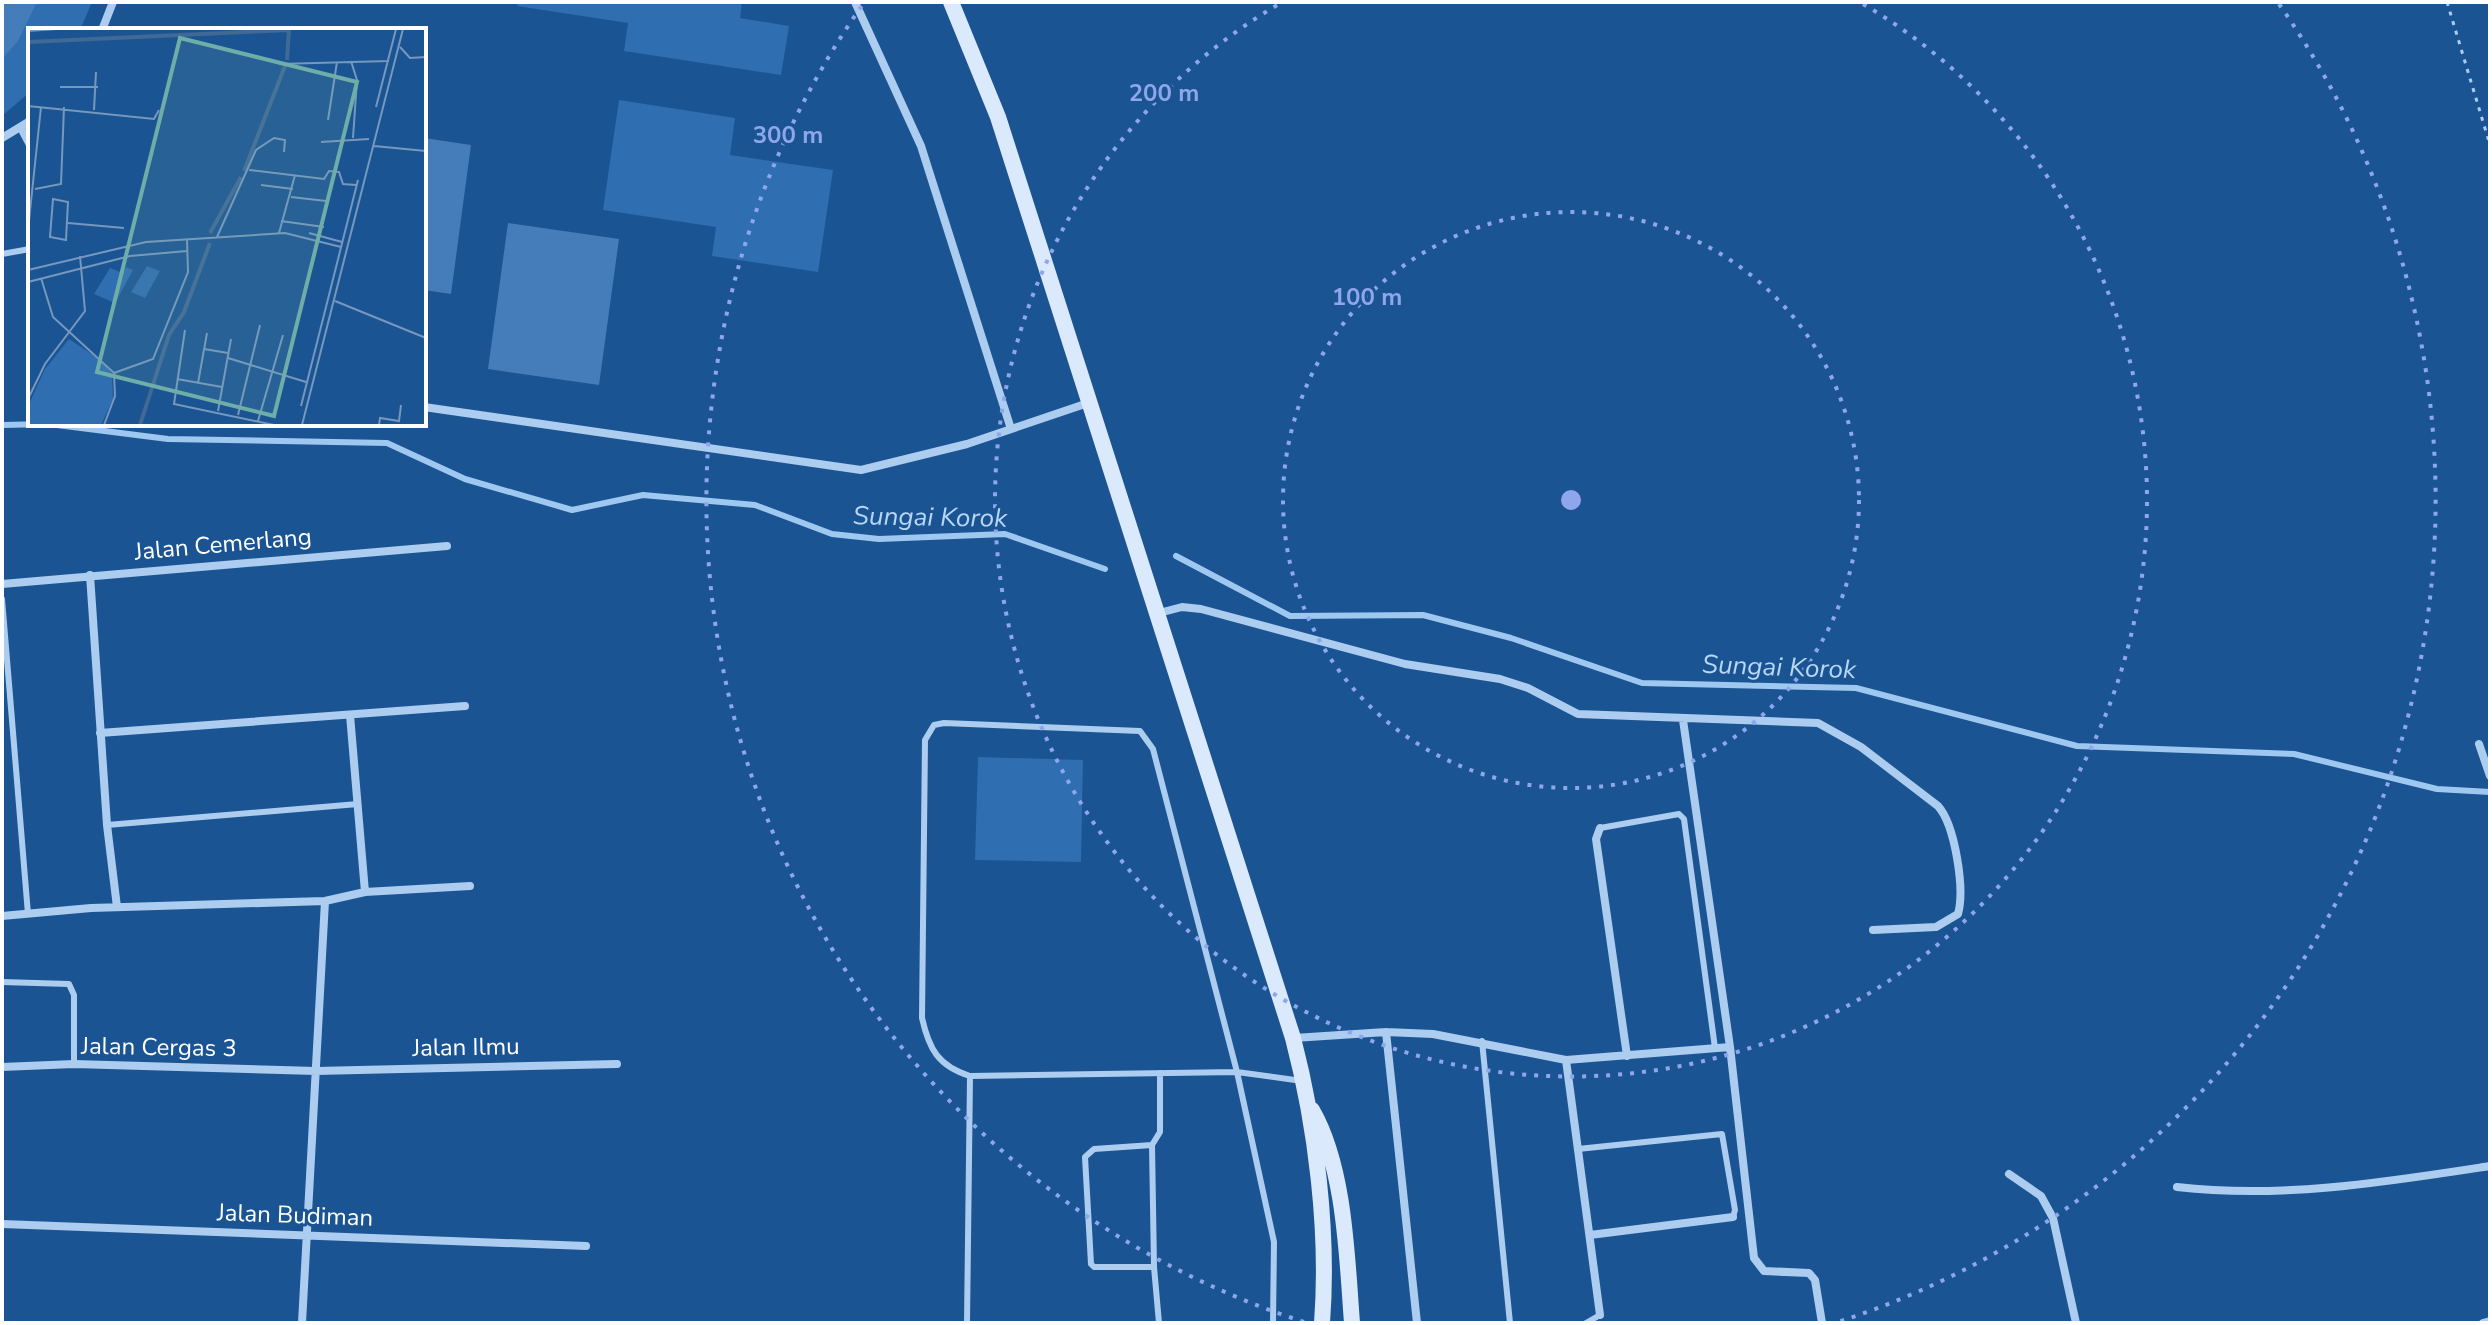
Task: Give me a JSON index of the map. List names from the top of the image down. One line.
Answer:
{"streets":{"street":["Jalan Cemerlang","Jalan Cergas 3","Jalan Ilmu","Jalan Budiman"]},"crossings":[["Jalan Cergas 3","Jalan Ilmu"]],"water":["Sungai Korok"],"rings":["200 m","300 m","100 m"]}
